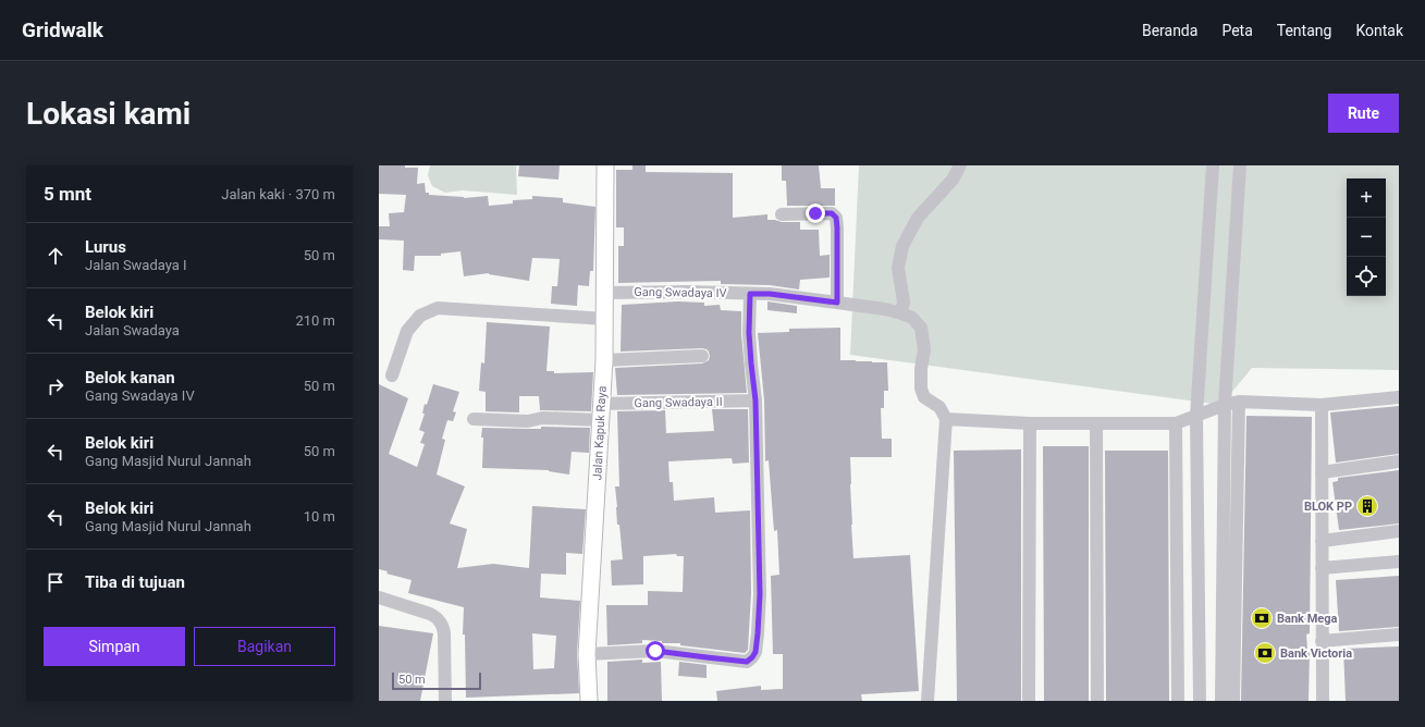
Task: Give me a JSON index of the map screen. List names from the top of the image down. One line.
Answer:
{"streets":{"main road":["Jalan Kapuk Raya"],"street":["Gang Swadaya IV","Gang Swadaya II"]},"crossings":[["Gang Swadaya IV","Jalan Kapuk Raya"],["Gang Swadaya II","Jalan Kapuk Raya"]],"places":{"building":["BLOK PP"],"bank":["Bank Mega","Bank Victoria"]},"scale_bar":"50 m","page":{"header":"Gridwalk","nav":["Beranda","Peta","Tentang","Kontak"],"buttons":["Rute",["Simpan","Bagikan"]],"title":"Lokasi kami","heading":["5 mnt","Jalan kaki · 370 m"],"map_buttons":["+","−"],"list":[["Lurus","Jalan Swadaya I","50 m"],["Belok kiri","Jalan Swadaya","210 m"],["Belok kanan","Gang Swadaya IV","50 m"],["Belok kiri","Gang Masjid Nurul Jannah","50 m"],["Belok kiri","Gang Masjid Nurul Jannah","10 m"],"Tiba di tujuan"],"scale":"50 m"}}
